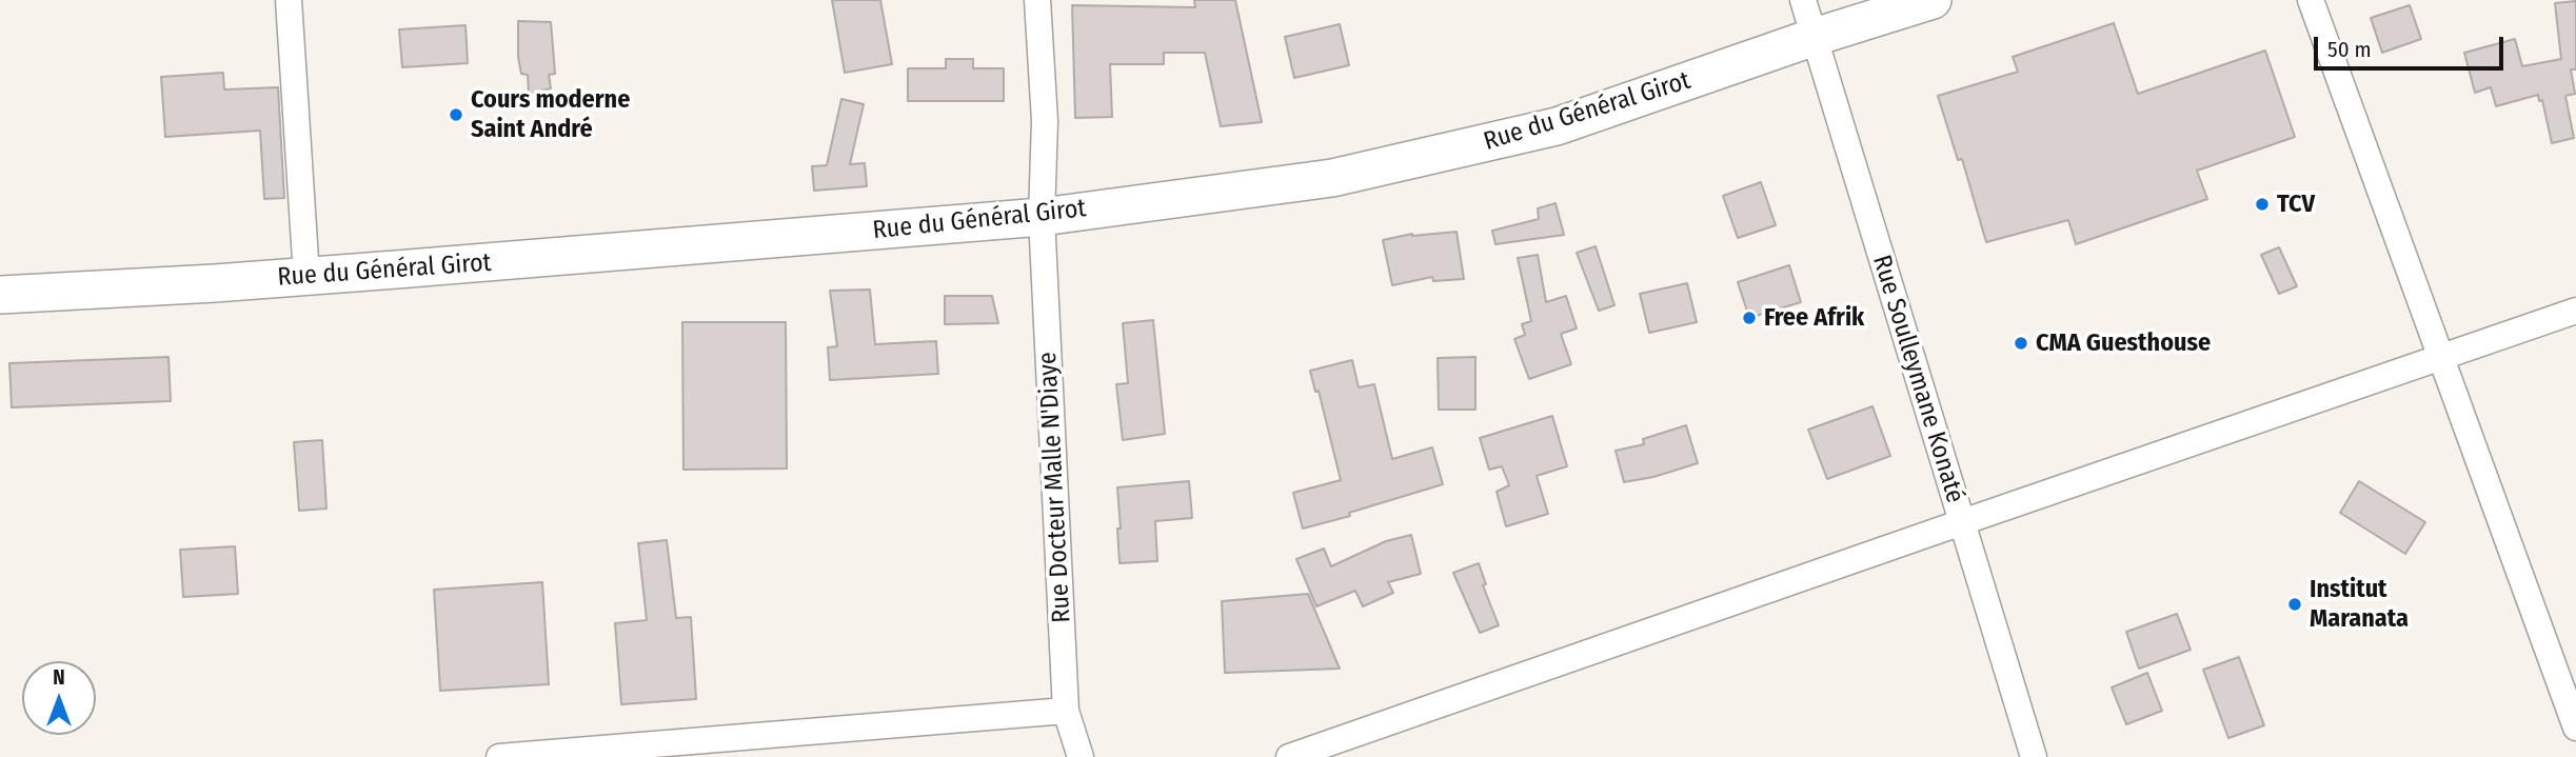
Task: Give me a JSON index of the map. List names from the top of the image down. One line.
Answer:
{"streets":{"highway":["Rue du Général Girot"],"street":["Rue Soulleymane Konaté","Rue Docteur Malle N'Diaye"]},"crossings":[["Rue du Général Girot","Rue Soulleymane Konaté"],["Rue du Général Girot","Rue Docteur Malle N'Diaye"]],"places":["Cours moderne Saint André","TCV","Free Afrik","CMA Guesthouse","Institut Maranata"],"scale_bar":"50 m","north":"top"}
